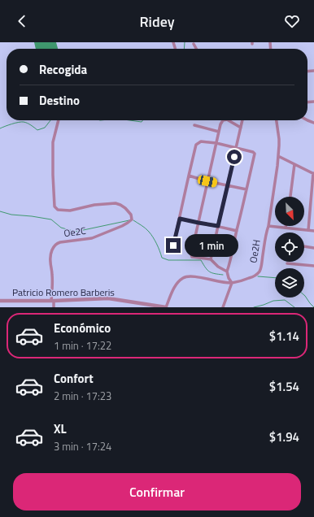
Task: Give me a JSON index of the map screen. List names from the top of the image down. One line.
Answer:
{"streets":{"street":["Oe2C","Oe2H","Patricio Romero Barberis"]},"crossings":[["Oe2C","Patricio Romero Barberis"],["Oe2H","Patricio Romero Barberis"]],"north":"bottom right","page":{"header":"Ridey","banner":["Recogida","Destino"],"bubble":"1 min","list":[{"name":"Económico","note":"1 min · 17:22","value":"$1.14"},{"name":"Confort","note":"2 min · 17:23","value":"$1.54"},{"name":"XL","note":"3 min · 17:24","value":"$1.94"}],"buttons":"Confirmar"}}
